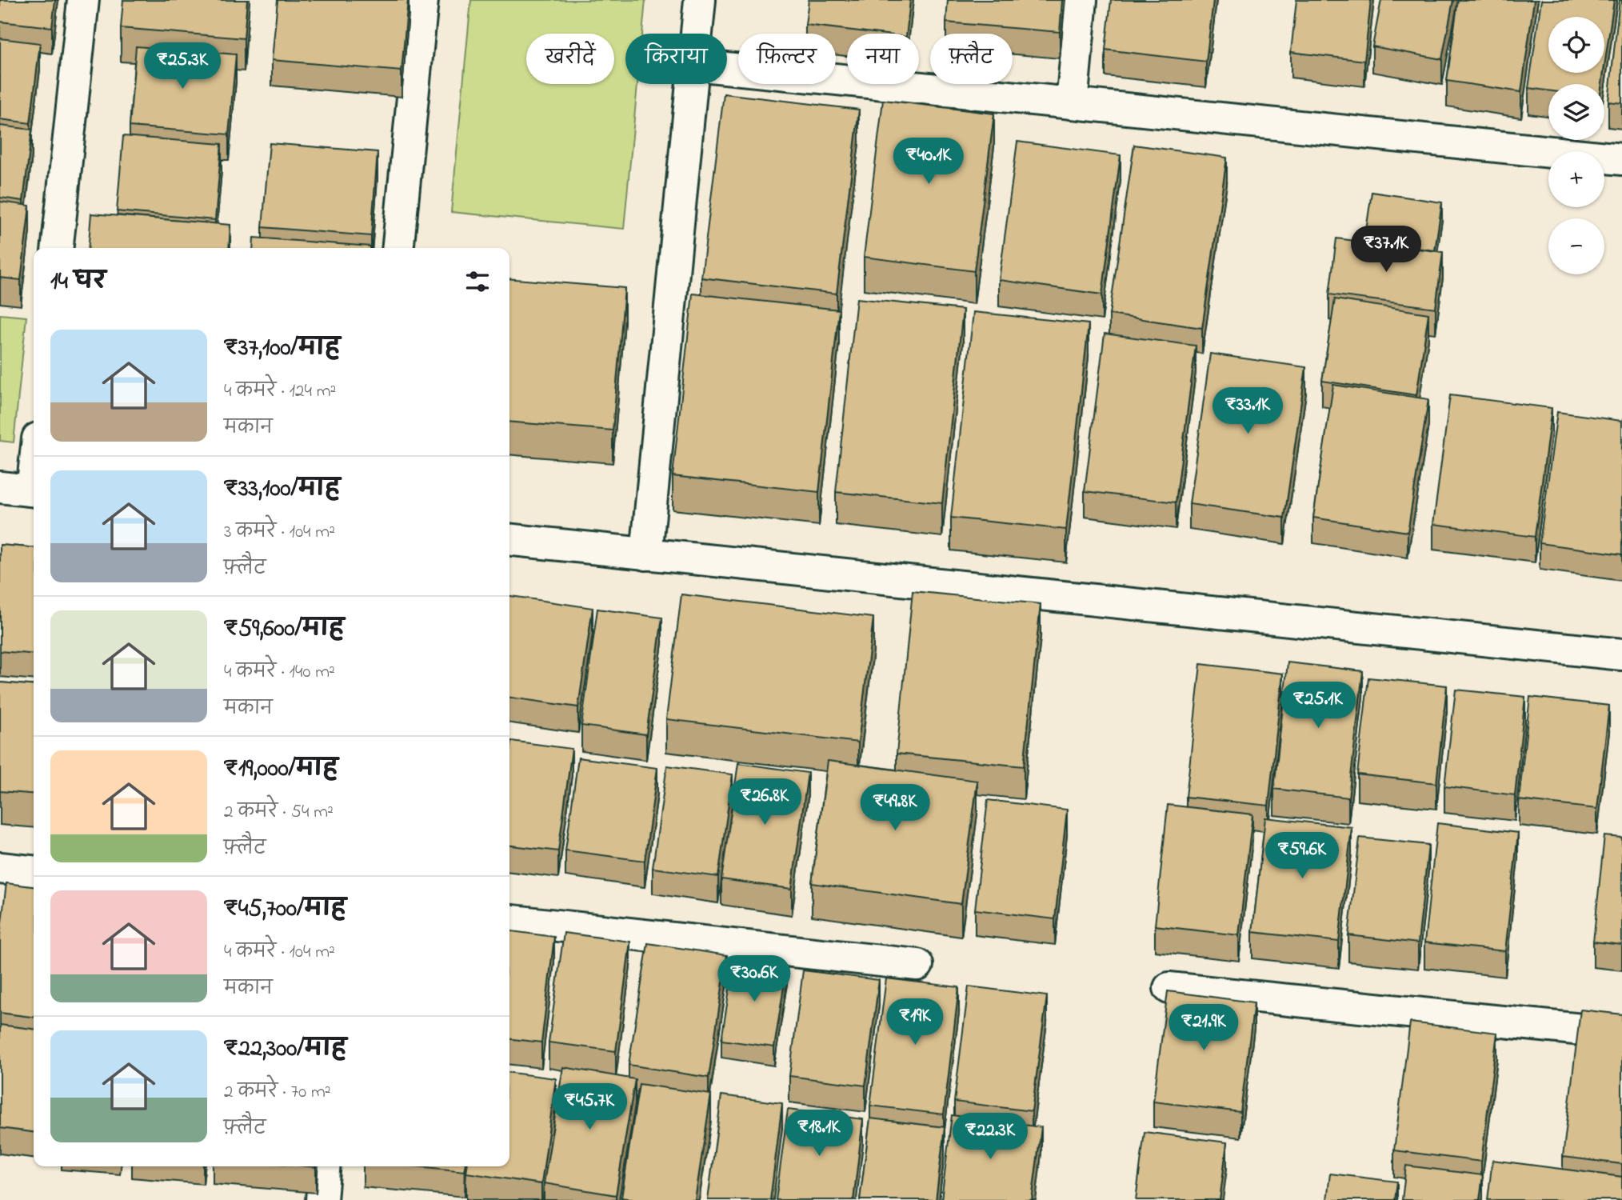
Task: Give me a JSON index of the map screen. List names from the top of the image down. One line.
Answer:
{"page":{"map_buttons":["+","−"],"chip":["खरीदें","किराया","फ़िल्टर","नया","फ़्लैट"],"price":["₹25.3K","₹40.1K","₹37.1K","₹33.1K","₹25.1K","₹26.8K","₹49.8K","₹59.6K","₹30.6K","₹19K","₹21.9K","₹45.7K","₹18.1K","₹22.3K"],"heading":"14 घर","list":[{"name":"₹37,100/माह","note":"4 कमरे · 124 m² · मकान"},{"name":"₹33,100/माह","note":"3 कमरे · 104 m² · फ़्लैट"},{"name":"₹59,600/माह","note":"4 कमरे · 140 m² · मकान"},{"name":"₹19,000/माह","note":"2 कमरे · 54 m² · फ़्लैट"},{"name":"₹45,700/माह","note":"4 कमरे · 104 m² · मकान"},{"name":"₹22,300/माह","note":"2 कमरे · 70 m² · फ़्लैट"}]}}
